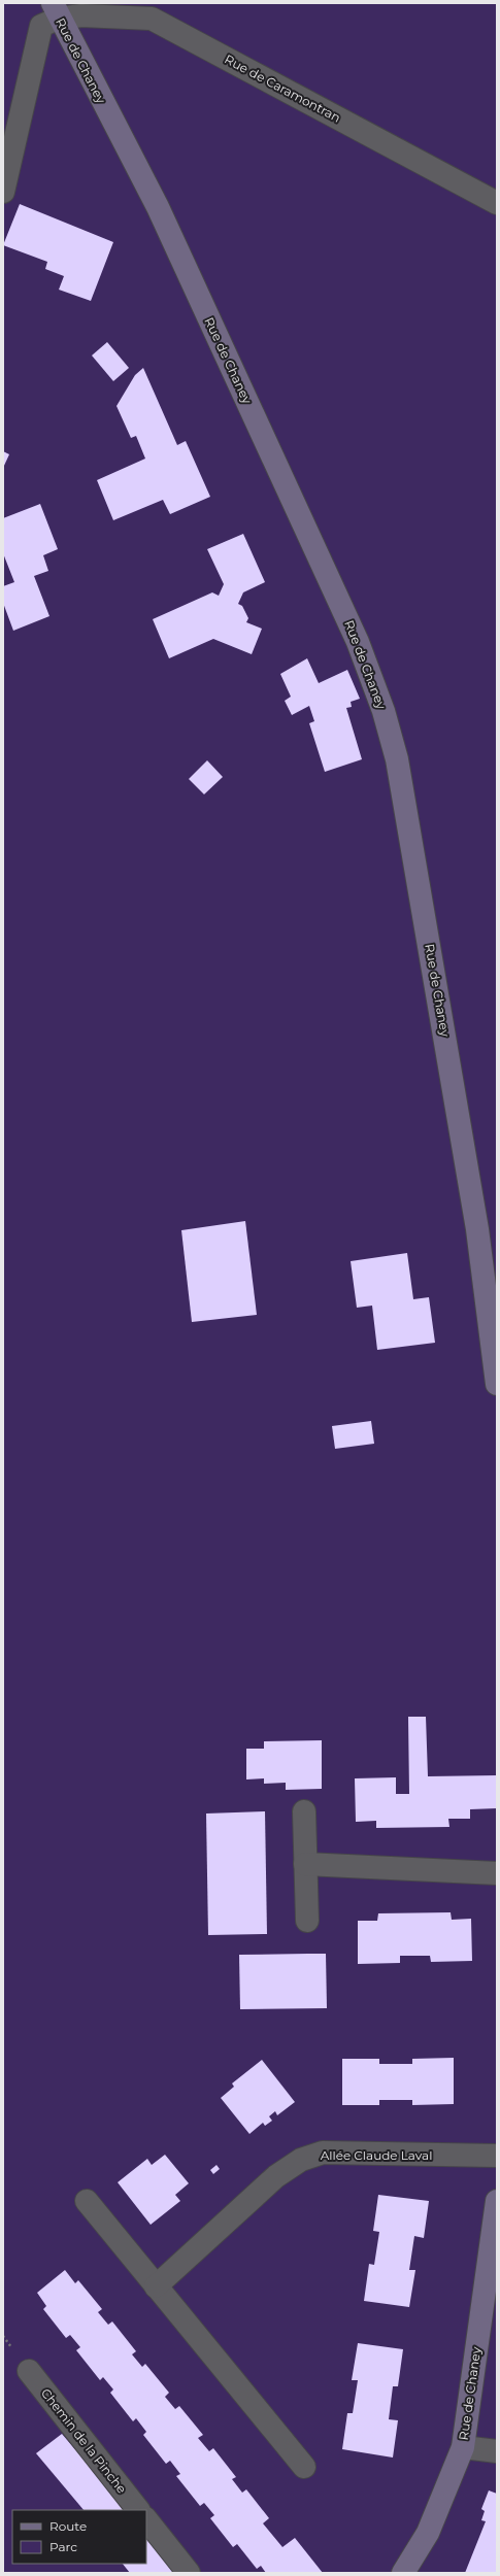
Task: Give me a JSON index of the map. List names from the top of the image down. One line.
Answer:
{"streets":{"street":["Rue de Chaney","Rue de Caramontran","Allée Claude Laval","Chemin de la Pinche"]},"crossings":[["Rue de Chaney","Rue de Caramontran"]],"legend":["Route","Parc"]}
